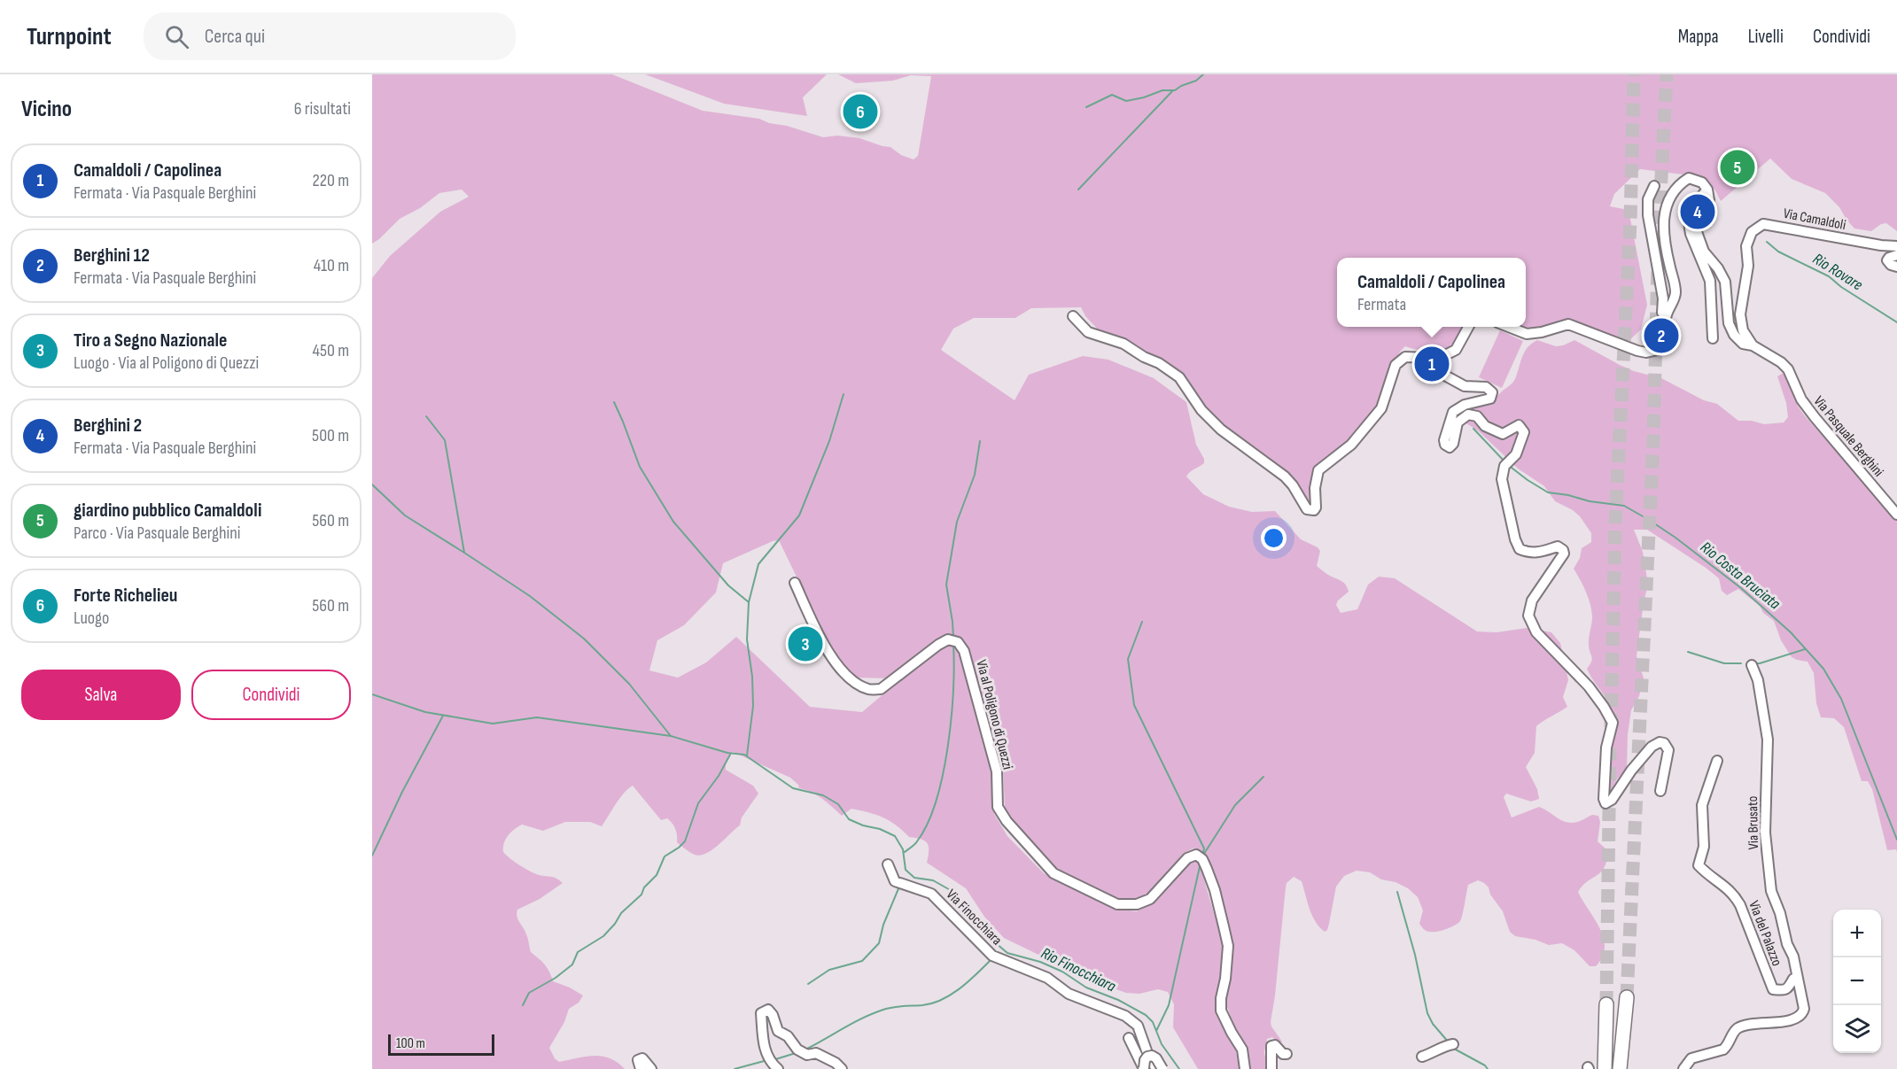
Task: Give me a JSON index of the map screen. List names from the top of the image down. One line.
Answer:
{"streets":{"street":["Via Camaldoli","Via Pasquale Berghini","Via al Poligono di Quezzi","Via Brusato","Via Finocchiara","Via del Palazzo"]},"crossings":[["Via Camaldoli","Via Pasquale Berghini"],["Via Brusato","Via del Palazzo"]],"water":["Rio Rovare","Rio Costa Bruciata","Rio Finocchiara"],"scale_bar":"100 m","page":{"header":"Turnpoint","search":"Cerca qui","nav":["Mappa","Livelli","Condividi"],"heading":["Vicino","6 risultati"],"pins":["6","5","4","2","1","3"],"list":[{"mark":"1","name":"Camaldoli / Capolinea","note":"Fermata · Via Pasquale Berghini","value":"220 m"},{"mark":"2","name":"Berghini 12","note":"Fermata · Via Pasquale Berghini","value":"410 m"},{"mark":"3","name":"Tiro a Segno Nazionale","note":"Luogo · Via al Poligono di Quezzi","value":"450 m"},{"mark":"4","name":"Berghini 2","note":"Fermata · Via Pasquale Berghini","value":"500 m"},{"mark":"5","name":"giardino pubblico Camaldoli","note":"Parco · Via Pasquale Berghini","value":"560 m"},{"mark":"6","name":"Forte Richelieu","note":"Luogo","value":"560 m"}],"popup":["Camaldoli / Capolinea","Fermata"],"buttons":["Salva","Condividi"],"map_buttons":["+","−"],"scale":"100 m"}}
